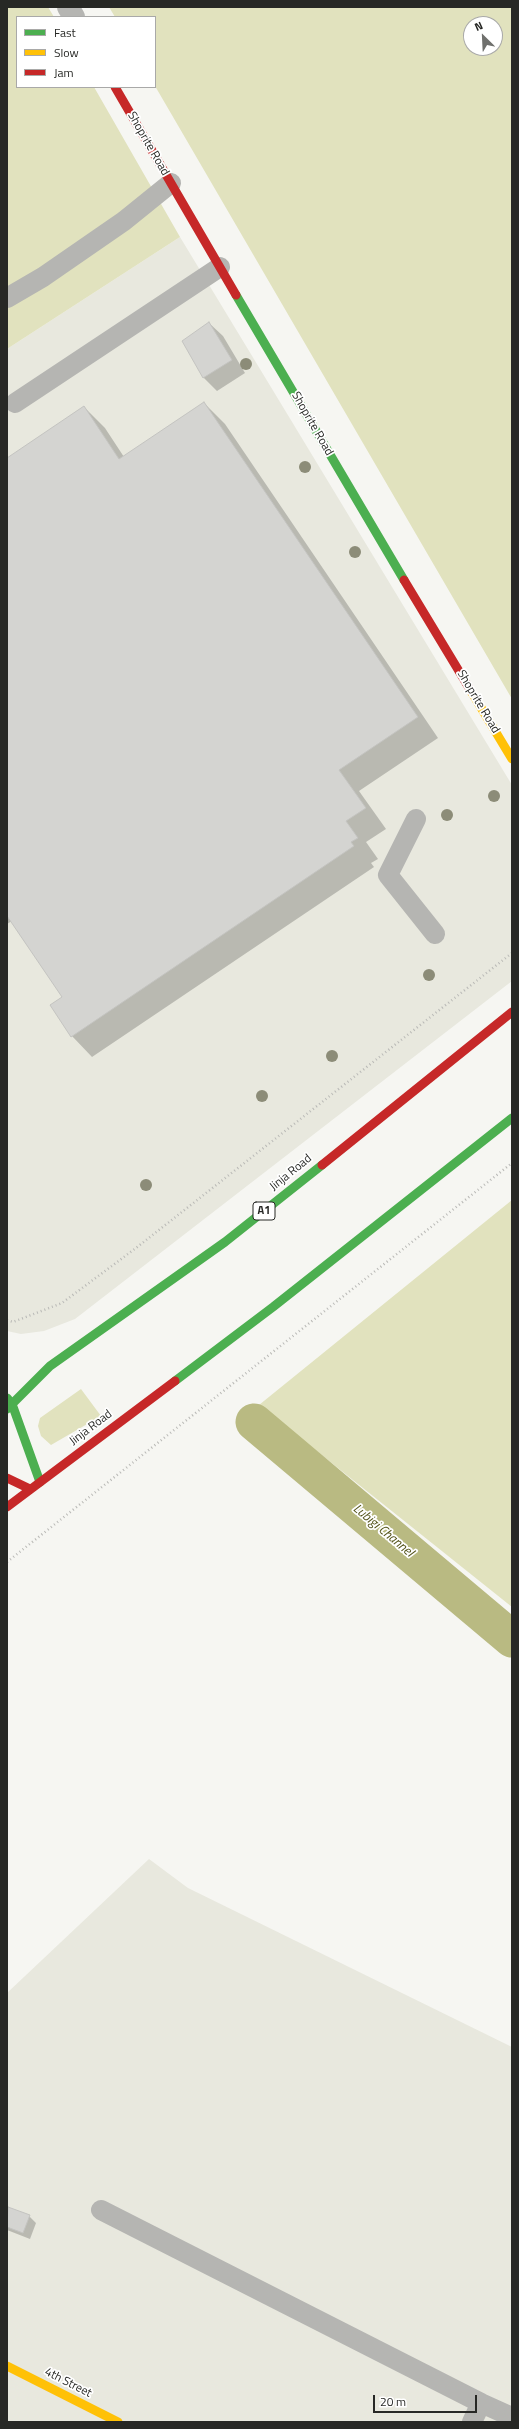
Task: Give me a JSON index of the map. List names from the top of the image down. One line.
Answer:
{"streets":{"main road":["Shoprite Road","Jinja Road","A1","4th Street"]},"water":["Lubigi Channel"],"legend":["Fast","Slow","Jam"],"scale_bar":"20 m","north":"top left"}
